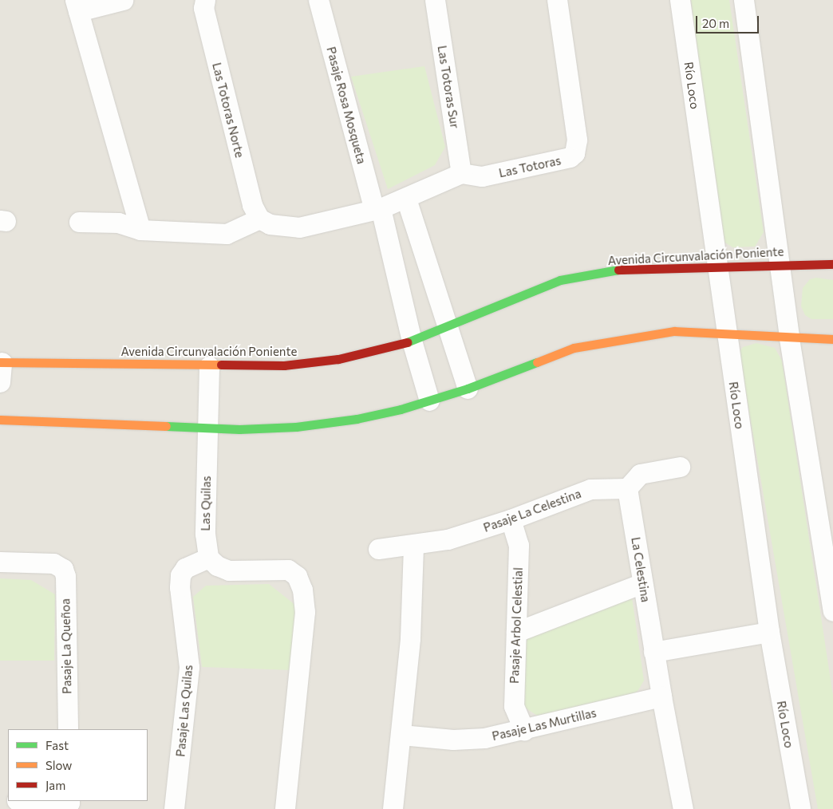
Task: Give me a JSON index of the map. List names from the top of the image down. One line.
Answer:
{"streets":{"street":["Río Loco","Las Totoras Sur","Pasaje Rosa Mosqueta","Las Totoras Norte","Las Totoras","Avenida Circunvalación Poniente","Las Quilas","Pasaje La Celestina","La Celestina","Pasaje Arbol Celestial","Pasaje La Queñoa","Pasaje Las Quilas","Pasaje Las Murtillas"]},"crossings":[["Río Loco","Avenida Circunvalación Poniente"],["Las Totoras Sur","Las Totoras"],["Avenida Circunvalación Poniente","Las Quilas"],["Las Quilas","Pasaje Las Quilas"],["Pasaje La Celestina","La Celestina"],["Pasaje La Celestina","Pasaje Arbol Celestial"],["La Celestina","Pasaje Las Murtillas"],["Pasaje Arbol Celestial","Pasaje Las Murtillas"]],"legend":["Fast","Slow","Jam"],"scale_bar":"20 m"}
